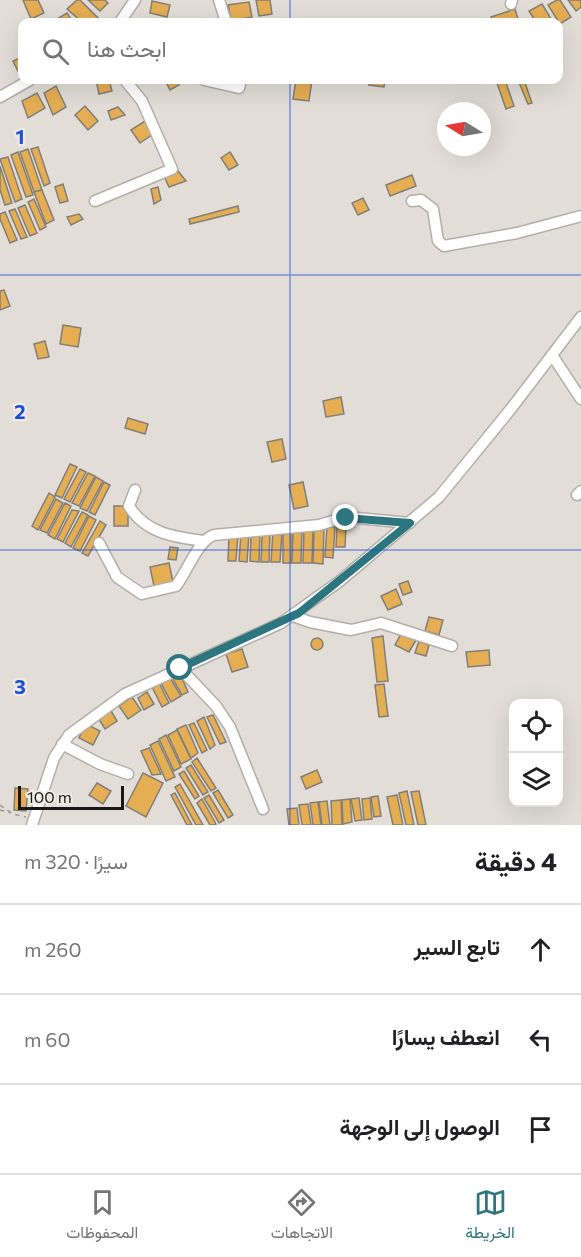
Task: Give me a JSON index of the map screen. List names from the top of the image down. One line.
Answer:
{"scale_bar":"100 m","north":"left","page":{"search":"ابحث هنا","scale":"100 m","heading":["4 دقيقة","سيرًا · 320 m"],"list":[["تابع السير","260 m"],["انعطف يسارًا","60 m"],"الوصول إلى الوجهة"],"nav":["الخريطة","الاتجاهات","المحفوظات"]},"grid":{"rows":["1","2","3"]}}
